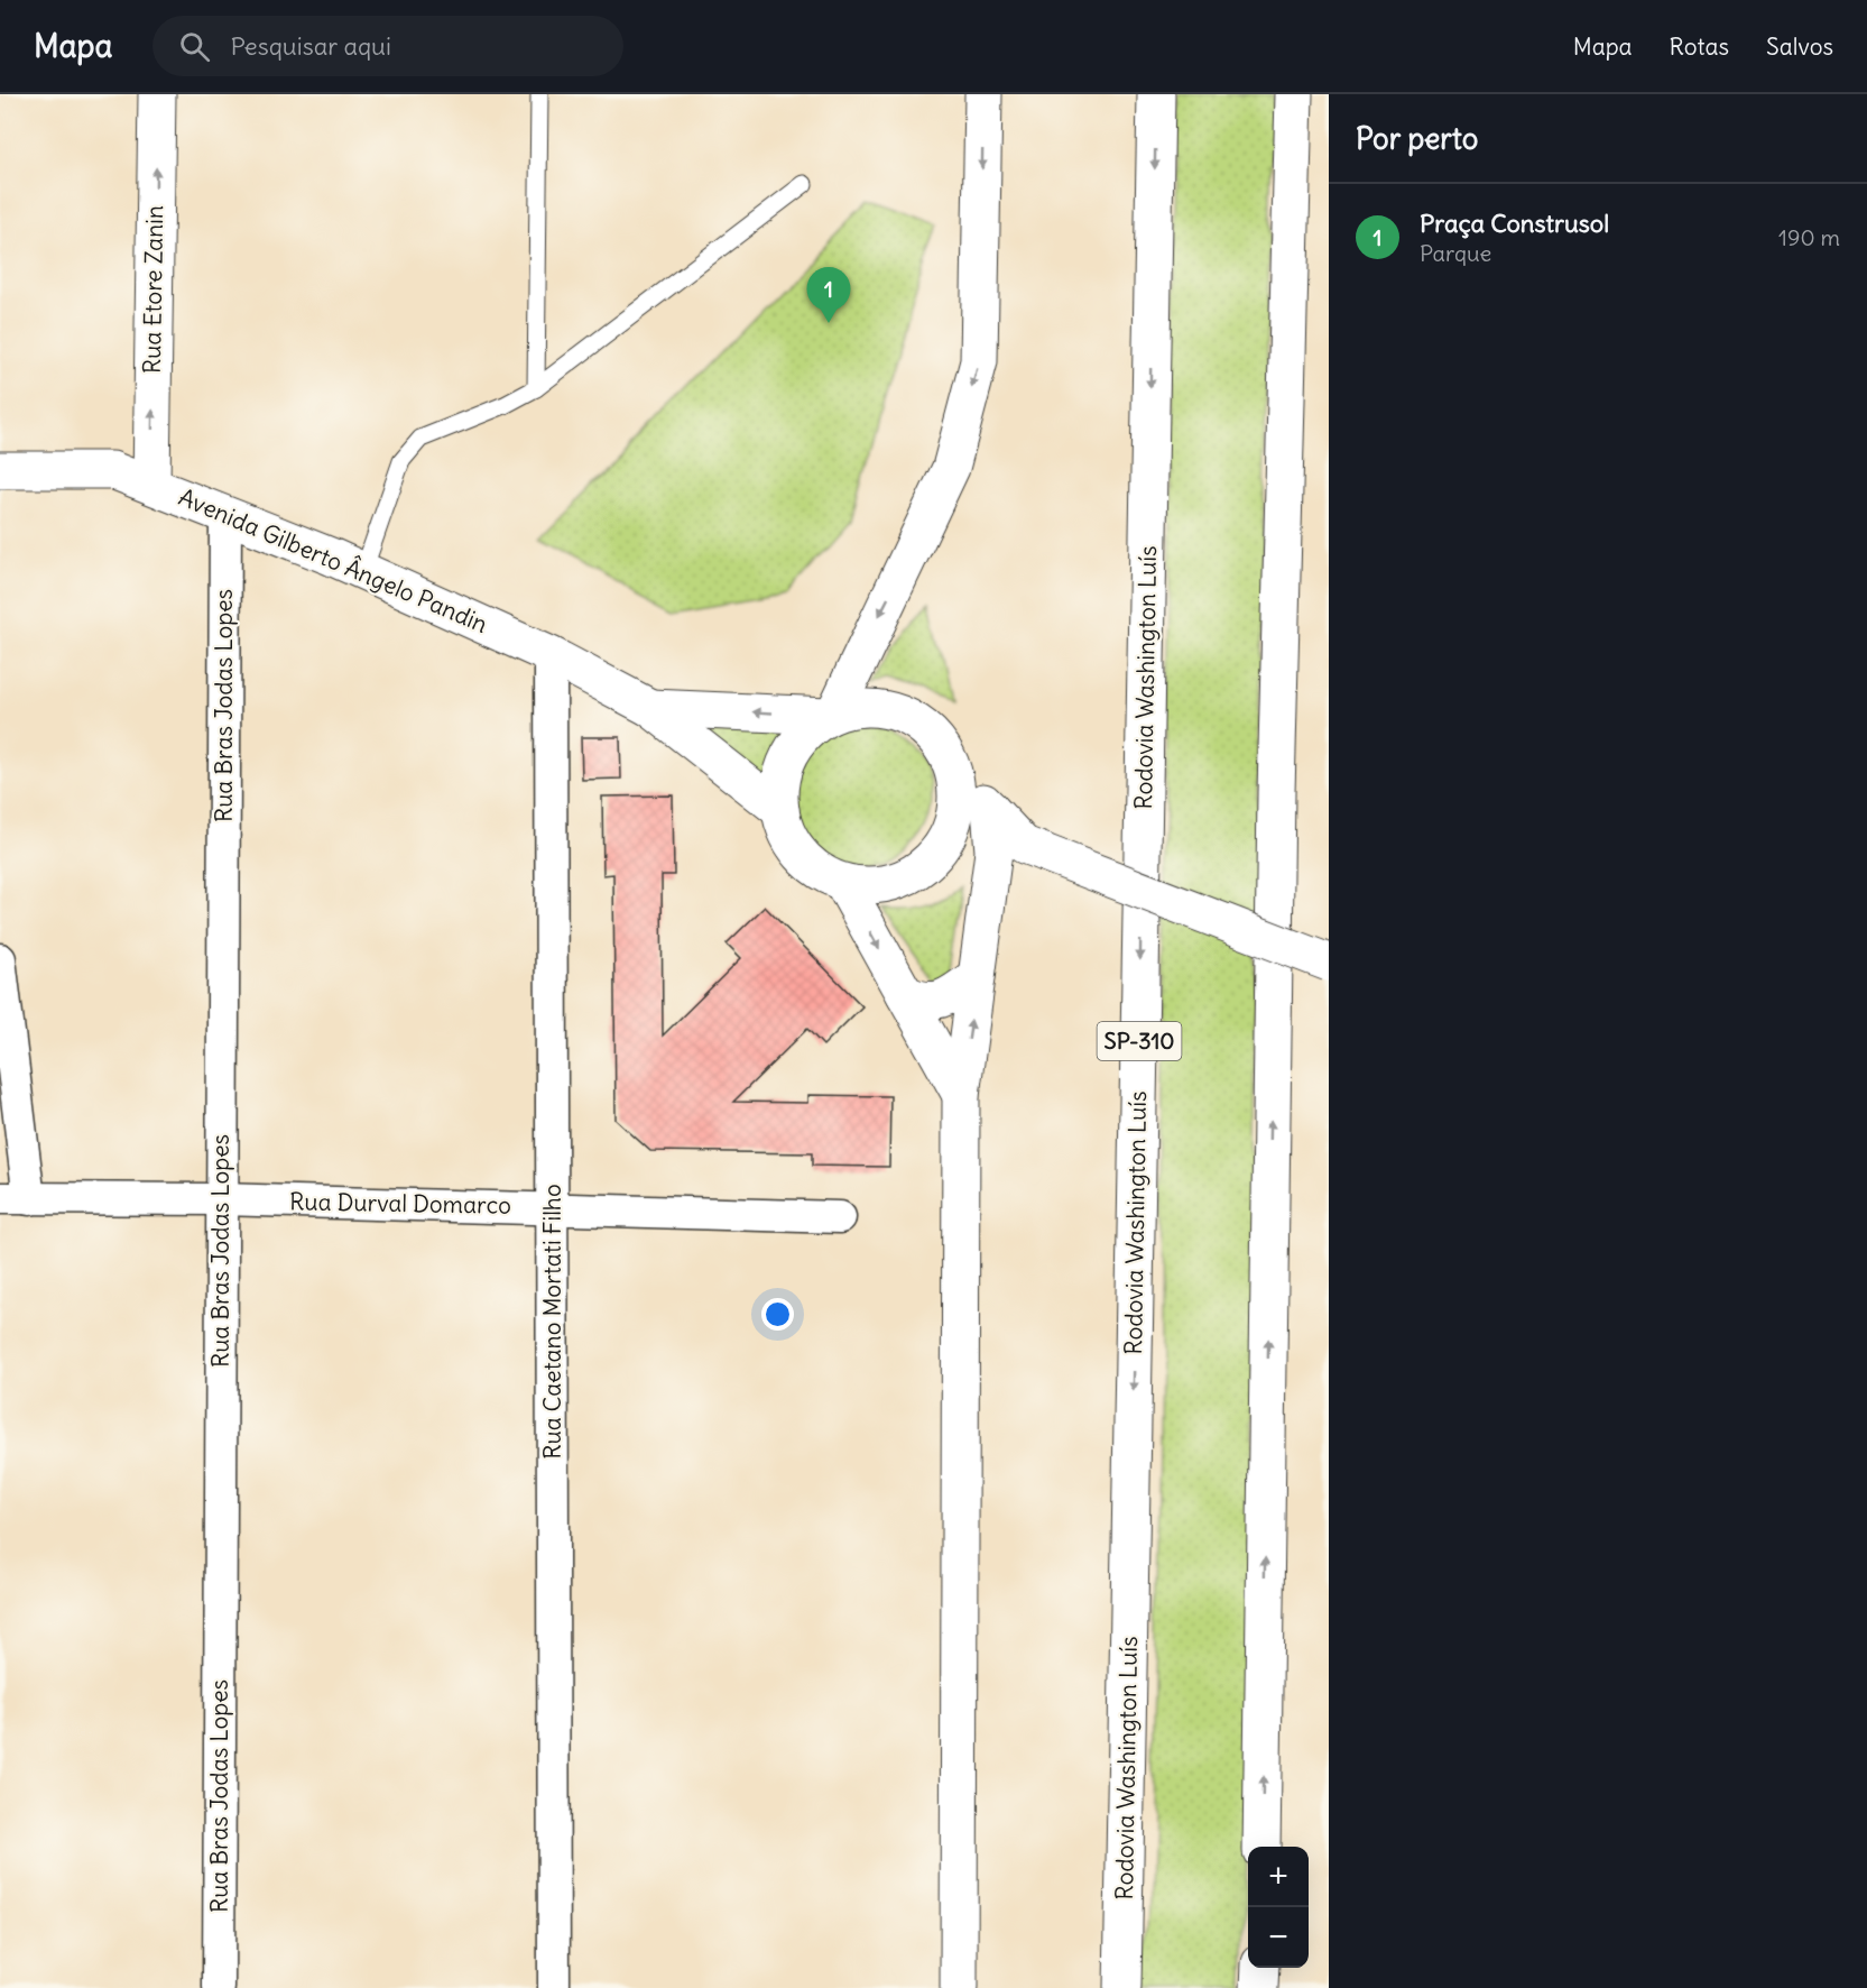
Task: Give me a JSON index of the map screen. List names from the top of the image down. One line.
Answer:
{"streets":{"main road":["Rua Etore Zanin","Avenida Gilberto Ângelo Pandin","Rodovia Washington Luís","SP-310"],"street":["Rua Bras Jodas Lopes","Rua Durval Domarco","Rua Caetano Mortati Filho"]},"crossings":[["Rua Etore Zanin","Avenida Gilberto Ângelo Pandin"],["Avenida Gilberto Ângelo Pandin","Rua Bras Jodas Lopes"],["Avenida Gilberto Ângelo Pandin","Rua Caetano Mortati Filho"],["Rua Bras Jodas Lopes","Rua Durval Domarco"],["Rua Durval Domarco","Rua Caetano Mortati Filho"]],"one_way":["Rua Etore Zanin"],"page":{"header":"Mapa","search":"Pesquisar aqui","nav":["Mapa","Rotas","Salvos"],"heading":"Por perto","list":[{"mark":"1","name":"Praça Construsol","note":"Parque","value":"190 m"}],"pins":"1","map_buttons":["+","−"]}}
